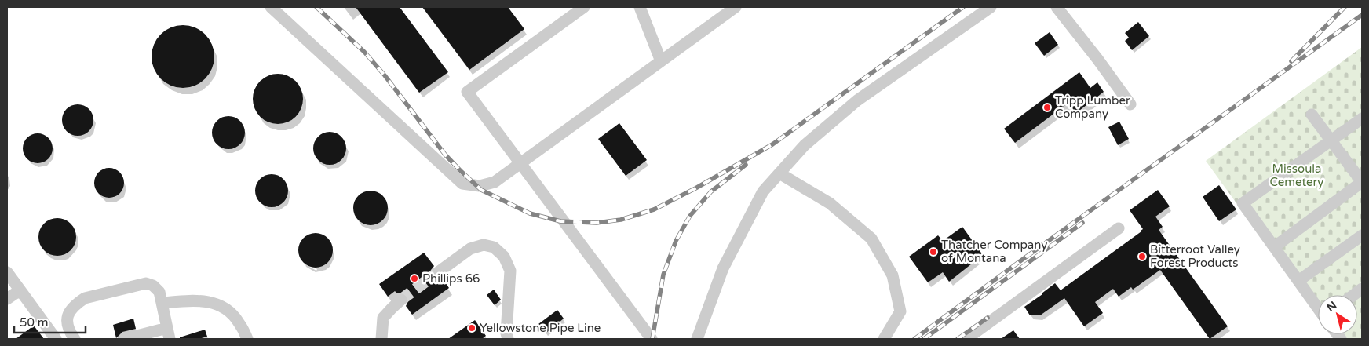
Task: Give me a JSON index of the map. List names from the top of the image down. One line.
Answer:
{"parks":["Missoula Cemetery"],"places":["Tripp Lumber Company","Thatcher Company of Montana","Bitterroot Valley Forest Products","Phillips 66","Yellowstone Pipe Line"],"scale_bar":"50 m","north":"top left"}
